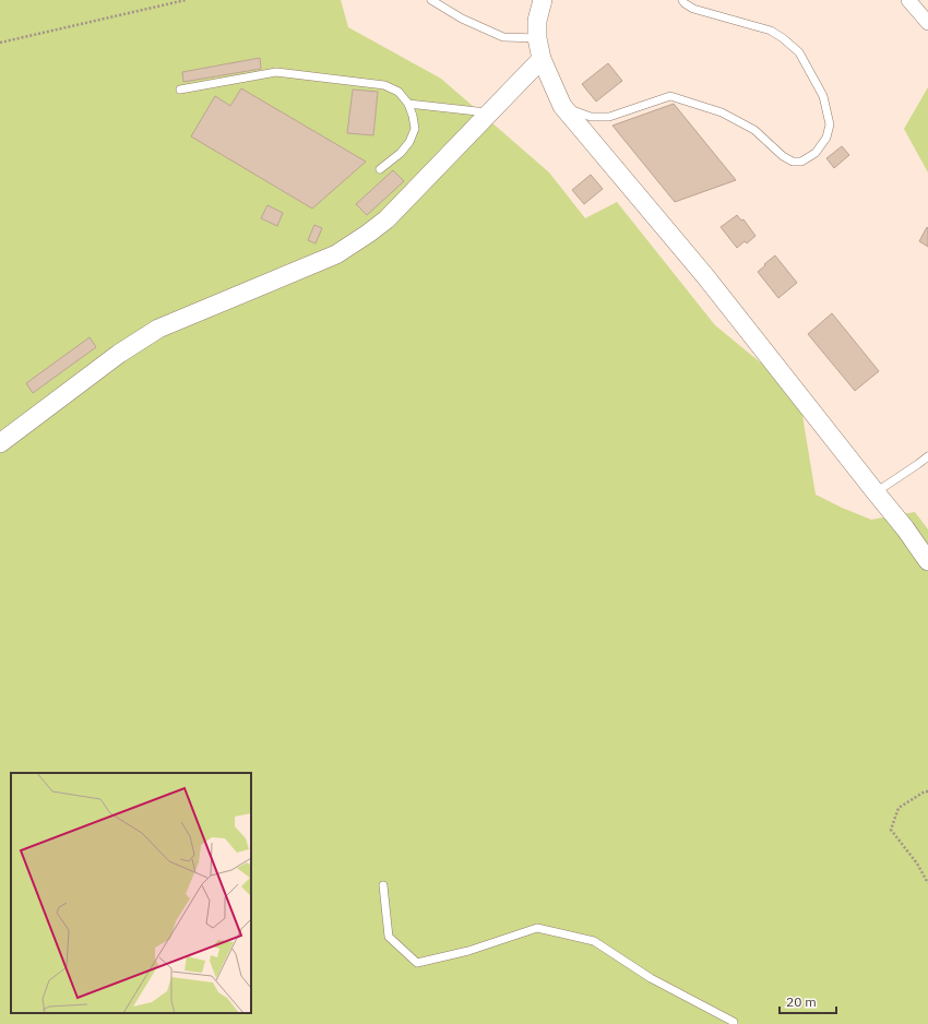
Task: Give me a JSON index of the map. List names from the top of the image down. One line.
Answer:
{"scale_bar":"20 m"}
